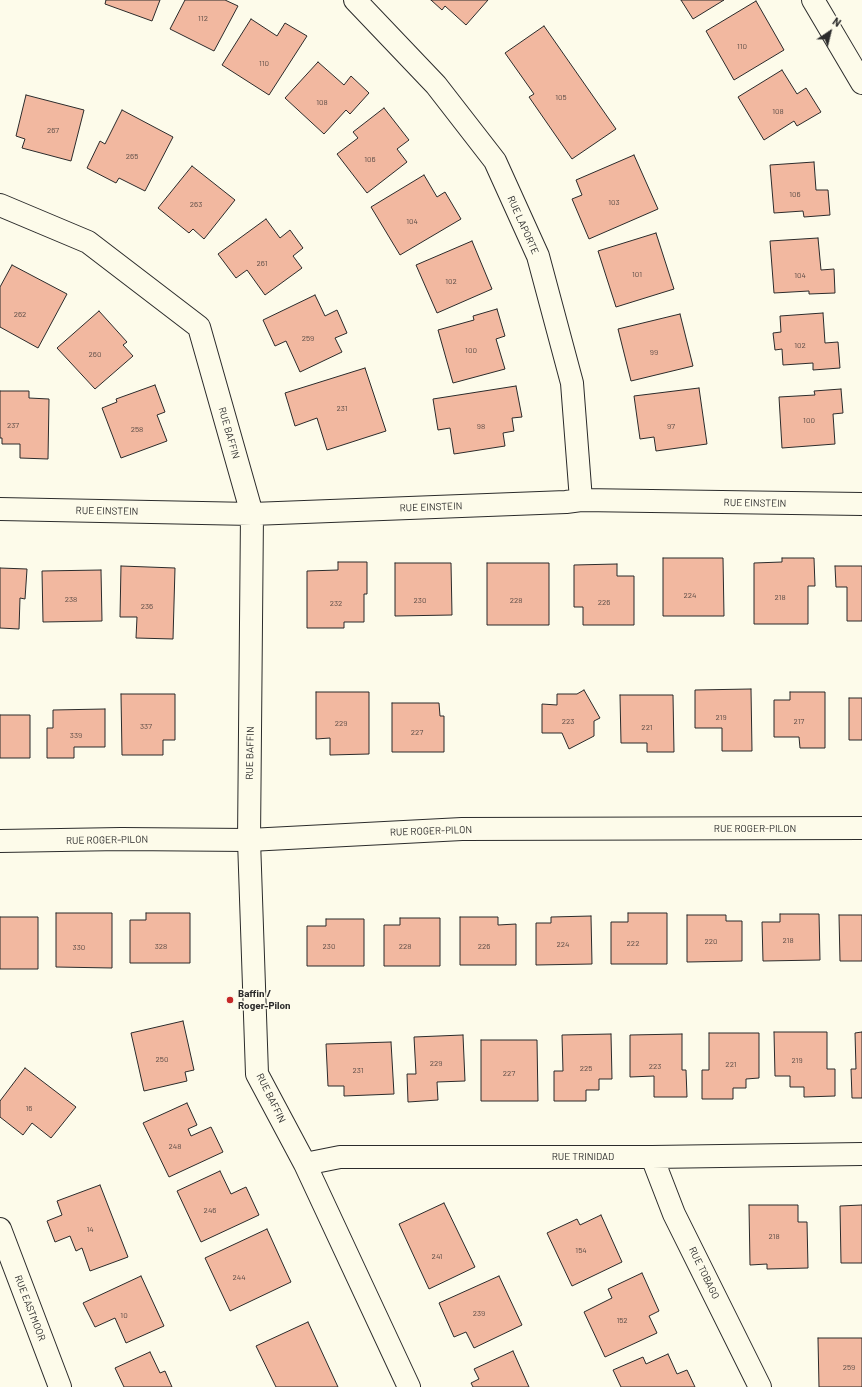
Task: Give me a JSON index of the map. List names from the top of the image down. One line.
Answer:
{"streets":{"street":["RUE LAPORTE","RUE BAFFIN","RUE EINSTEIN","RUE ROGER-PILON","RUE TRINIDAD","RUE TOBAGO","RUE EASTMOOR"]},"crossings":[["RUE LAPORTE","RUE EINSTEIN"],["RUE BAFFIN","RUE EINSTEIN"],["RUE BAFFIN","RUE ROGER-PILON"],["RUE BAFFIN","RUE TRINIDAD"],["RUE TRINIDAD","RUE TOBAGO"]],"places":["Baffin / Roger-Pilon"],"house_numbers":["112","110","110","105","108","108","267","265","106","106","103","263","104","261","101","104","102","262","259","102","100","99","260","231","100","237","98","97","258","224","218","238","230","228","226","232","236","219","223","217","229","337","221","227","339","218","220","222","224","328","230","228","226","330","250","219","229","221","223","225","231","227","16","248","246","14","218","154","241","244","239","10","152","259"],"north":"top right"}
